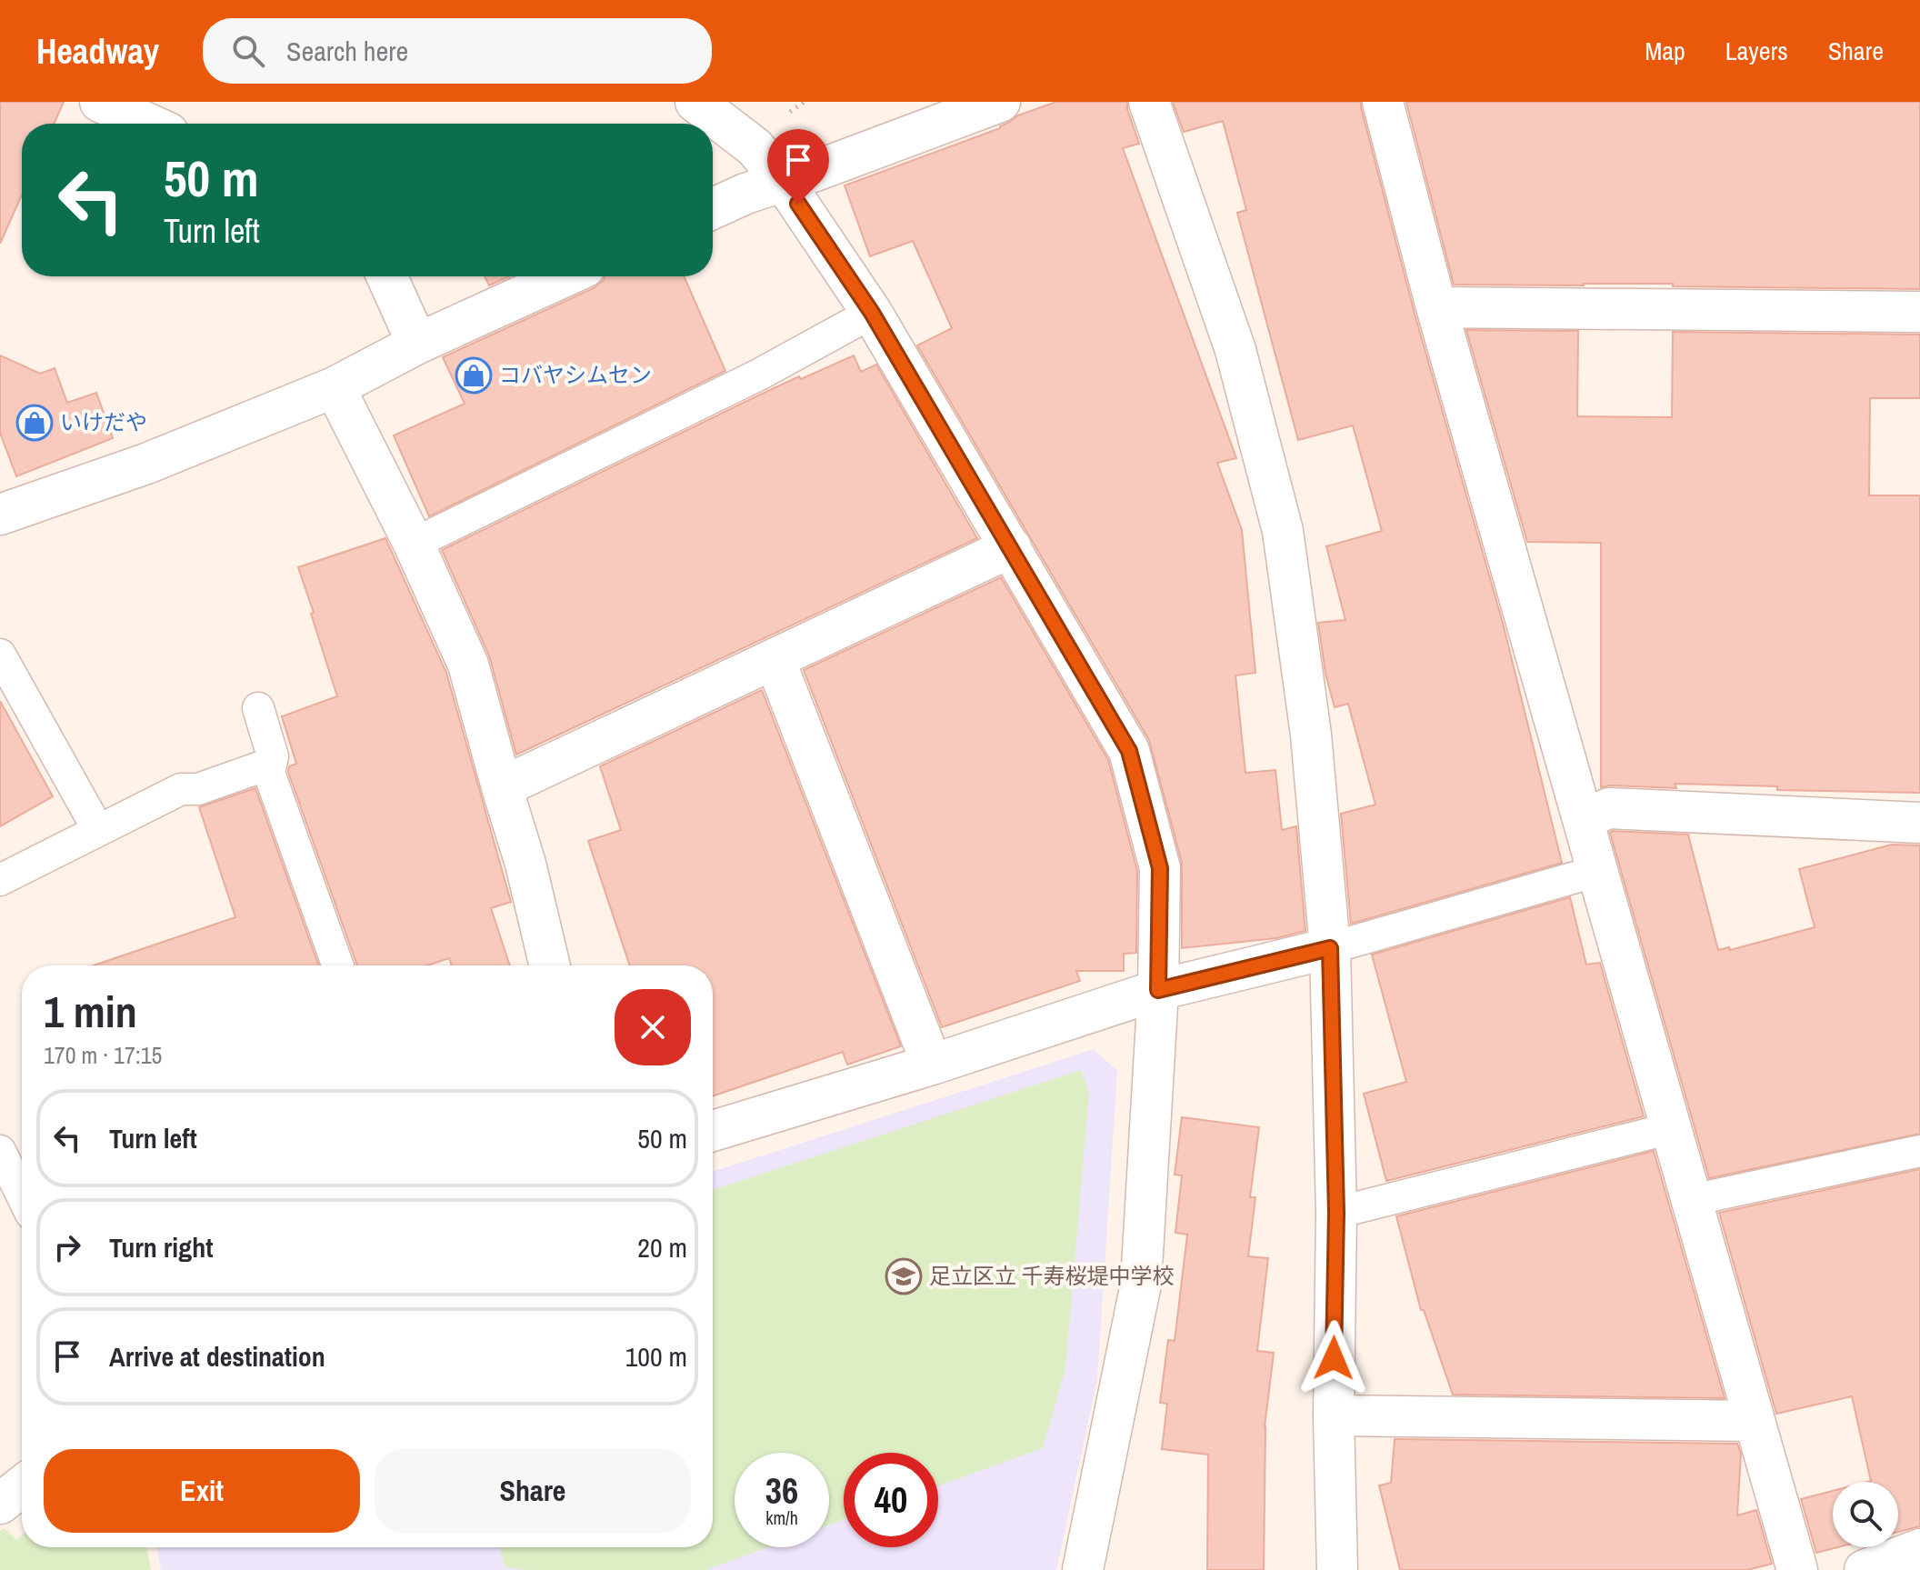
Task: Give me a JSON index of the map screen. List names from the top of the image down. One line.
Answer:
{"places":{"shop":["コバヤシムセン","いけだや"],"school or university":["足立区立 千寿桜堤中学校"]},"page":{"header":"Headway","search":"Search here","nav":["Map","Layers","Share"],"turn":["50 m","Turn left"],"heading":["1 min","170 m · 17:15"],"list":[{"name":"Turn left","value":"50 m"},{"name":"Turn right","value":"20 m"},{"name":"Arrive at destination","value":"100 m"}],"buttons":["Exit","Share"],"speed":"36 km/h","limit":"40"}}
